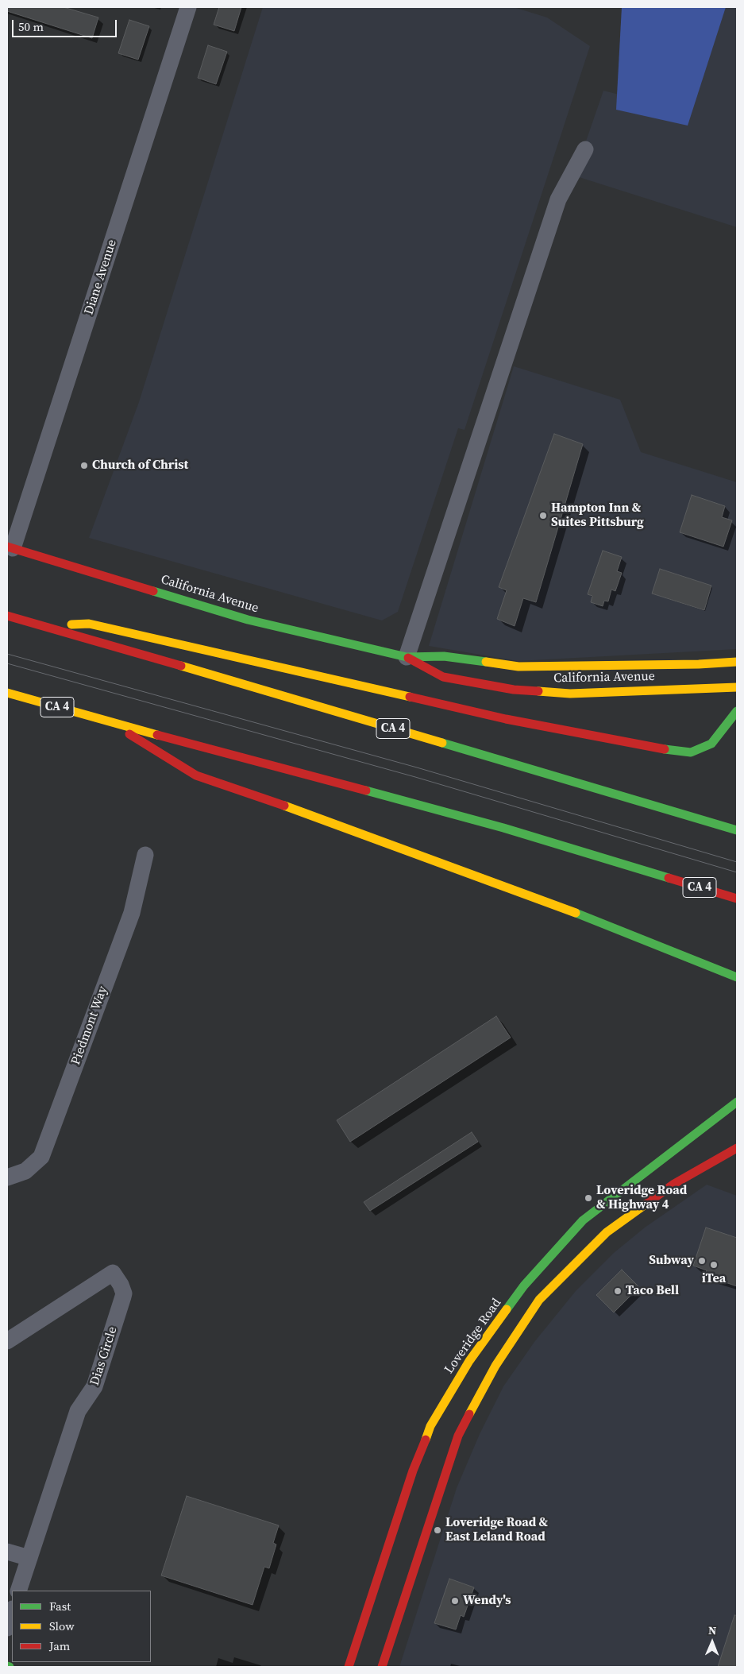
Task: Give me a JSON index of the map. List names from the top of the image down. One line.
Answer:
{"streets":{"main road":["California Avenue","CA 4","Loveridge Road"],"street":["Diane Avenue","Piedmont Way","Dias Circle"]},"crossings":[["Diane Avenue","California Avenue"]],"places":["Church of Christ","Hampton Inn & Suites Pittsburg","Loveridge Road & Highway 4","Subway","iTea","Taco Bell","Loveridge Road & East Leland Road","Wendy's"],"legend":["Fast","Slow","Jam"],"scale_bar":"50 m","north":"top"}
